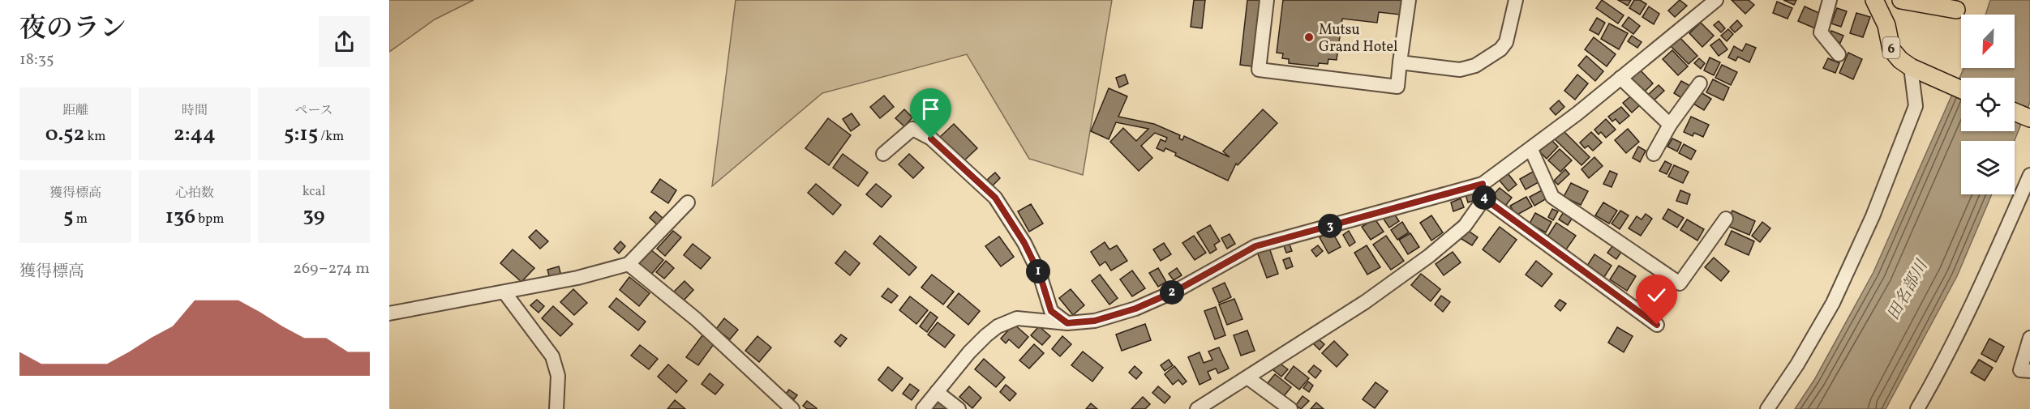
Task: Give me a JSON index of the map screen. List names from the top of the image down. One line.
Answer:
{"streets":{"main road":["6"]},"water":["田名部川"],"places":["Mutsu Grand Hotel"],"north":"bottom left","page":{"heading":["夜のラン","18:35"],"stats":[["距離","0.52 km"],["時間","2:44"],["ペース","5:15 /km"],["獲得標高","5 m"],["心拍数","136 bpm"],["kcal","39"]],"pins":["4","3","1","2"],"chart":["獲得標高","269–274 m"]}}
